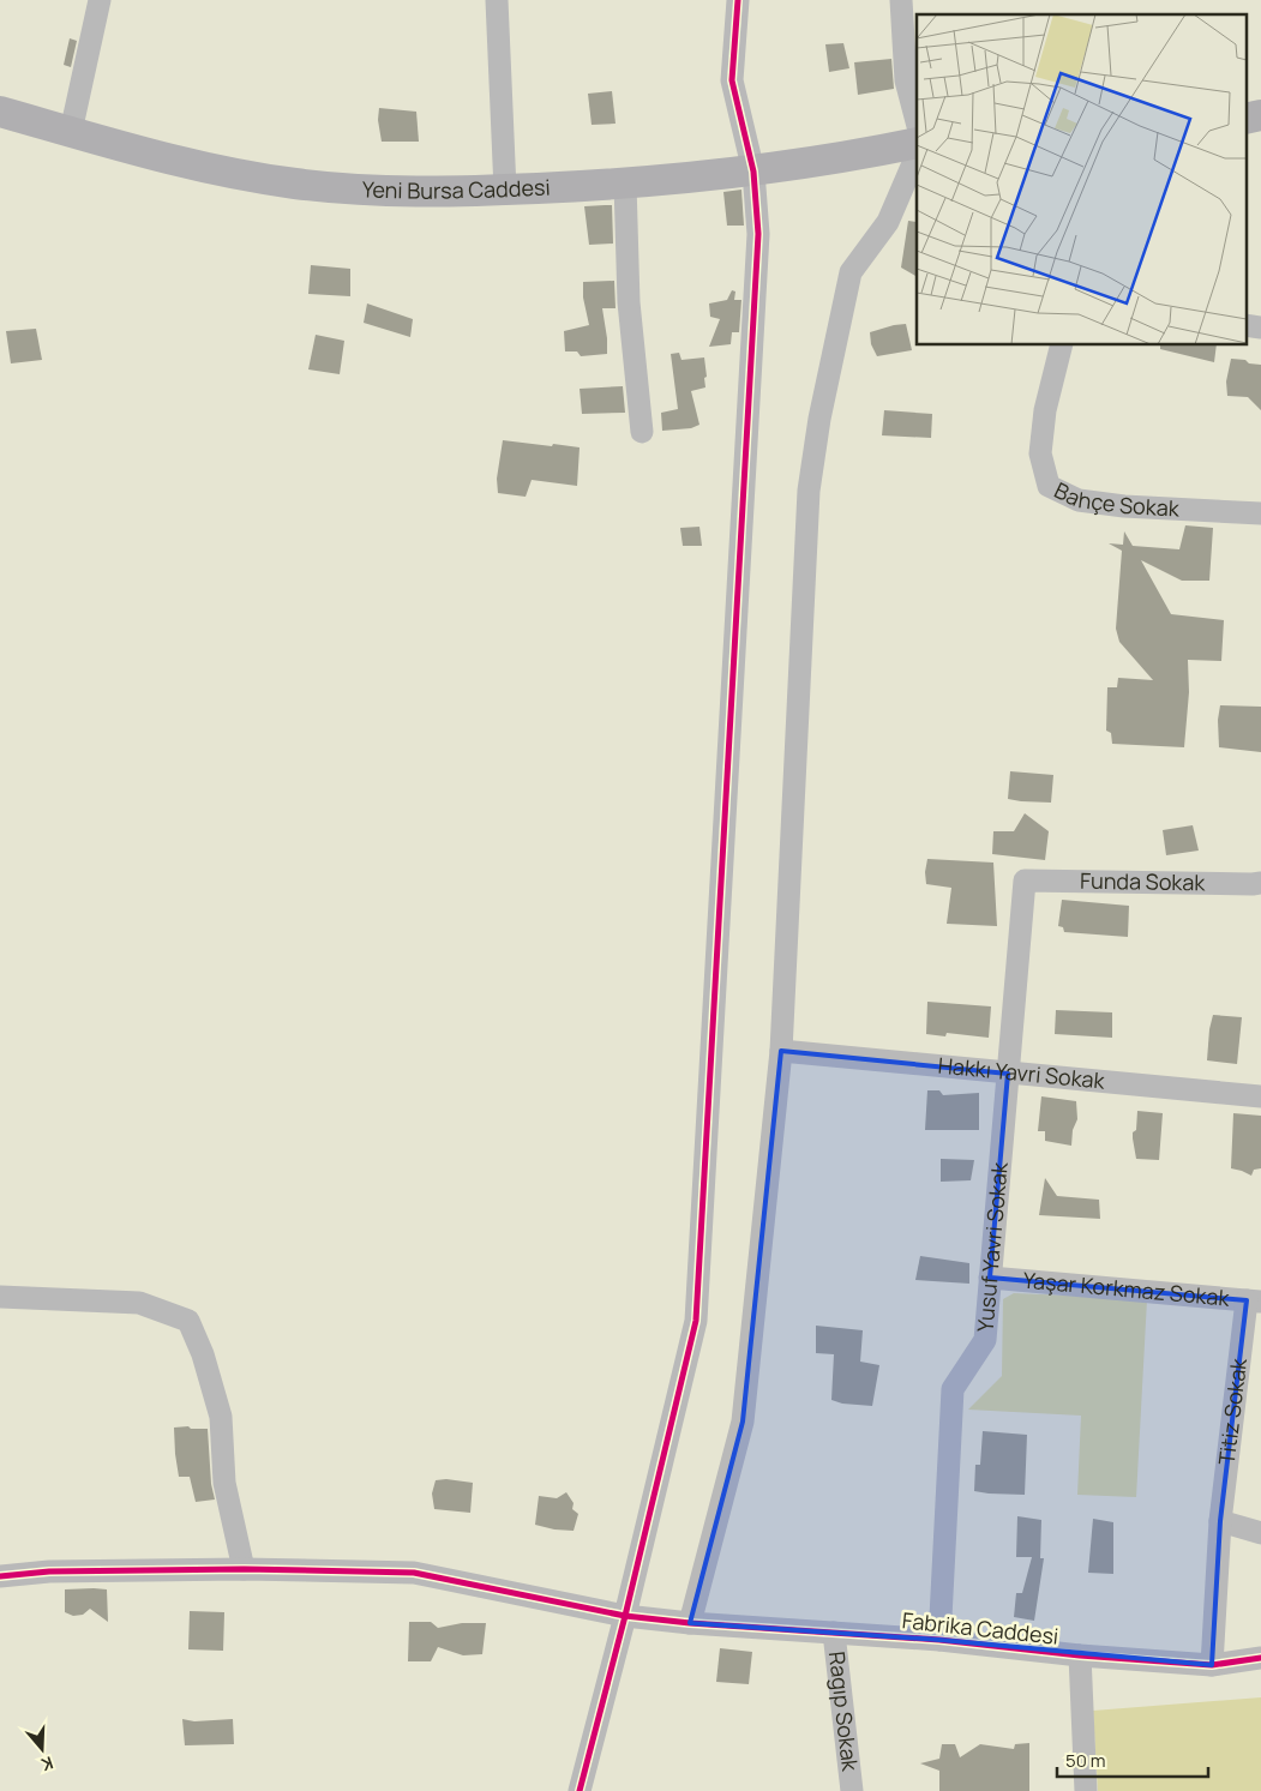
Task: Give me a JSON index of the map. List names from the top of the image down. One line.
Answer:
{"streets":{"main road":["Yeni Bursa Caddesi"],"street":["Bahçe Sokak","Funda Sokak","Hakkı Yavri Sokak","Yusuf Yavri Sokak","Yaşar Korkmaz Sokak","Titiz Sokak","Fabrika Caddesi","Ragıp Sokak"]},"crossings":[["Funda Sokak","Yusuf Yavri Sokak"],["Hakkı Yavri Sokak","Yusuf Yavri Sokak"],["Yusuf Yavri Sokak","Yaşar Korkmaz Sokak"],["Yusuf Yavri Sokak","Fabrika Caddesi"],["Yaşar Korkmaz Sokak","Titiz Sokak"],["Titiz Sokak","Fabrika Caddesi"],["Fabrika Caddesi","Ragıp Sokak"]],"scale_bar":"50 m","north":"bottom"}
